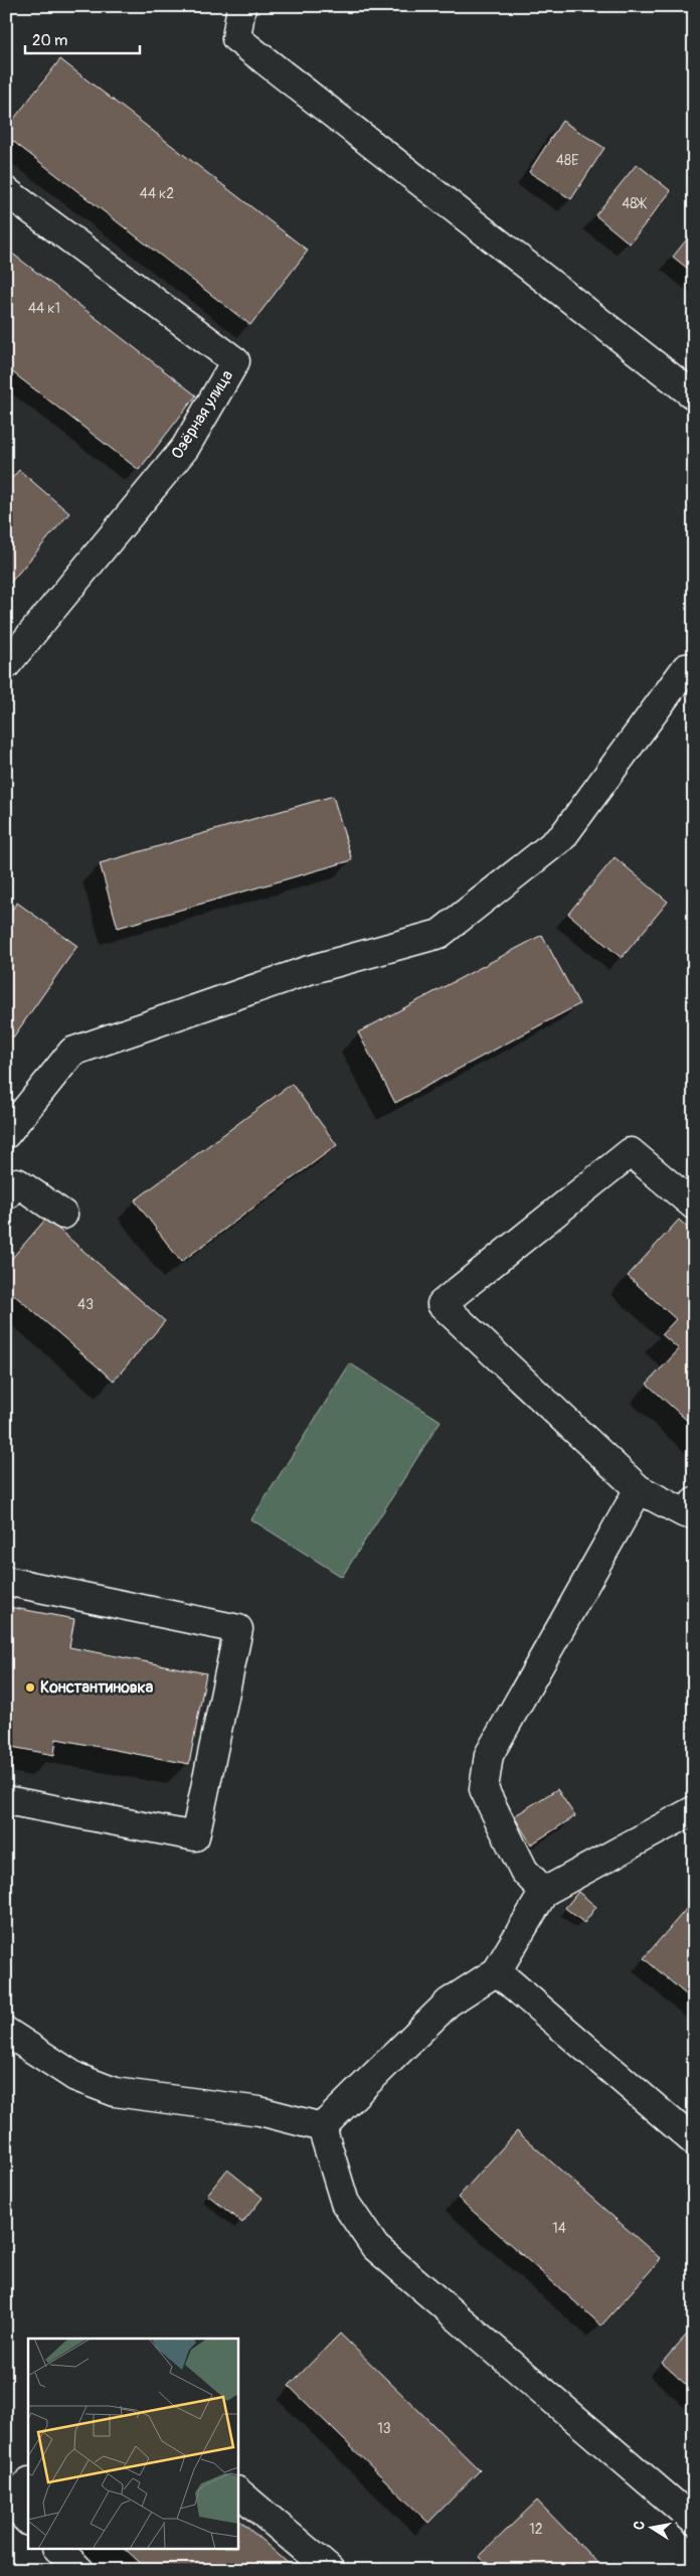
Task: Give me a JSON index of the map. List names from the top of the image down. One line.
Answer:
{"streets":{"street":["Озёрная улица"]},"places":["Константиновка"],"house_numbers":["48Е","44 к2","48Ж","44 к1","43","14","13","12"],"scale_bar":"20 m","north":"left"}
